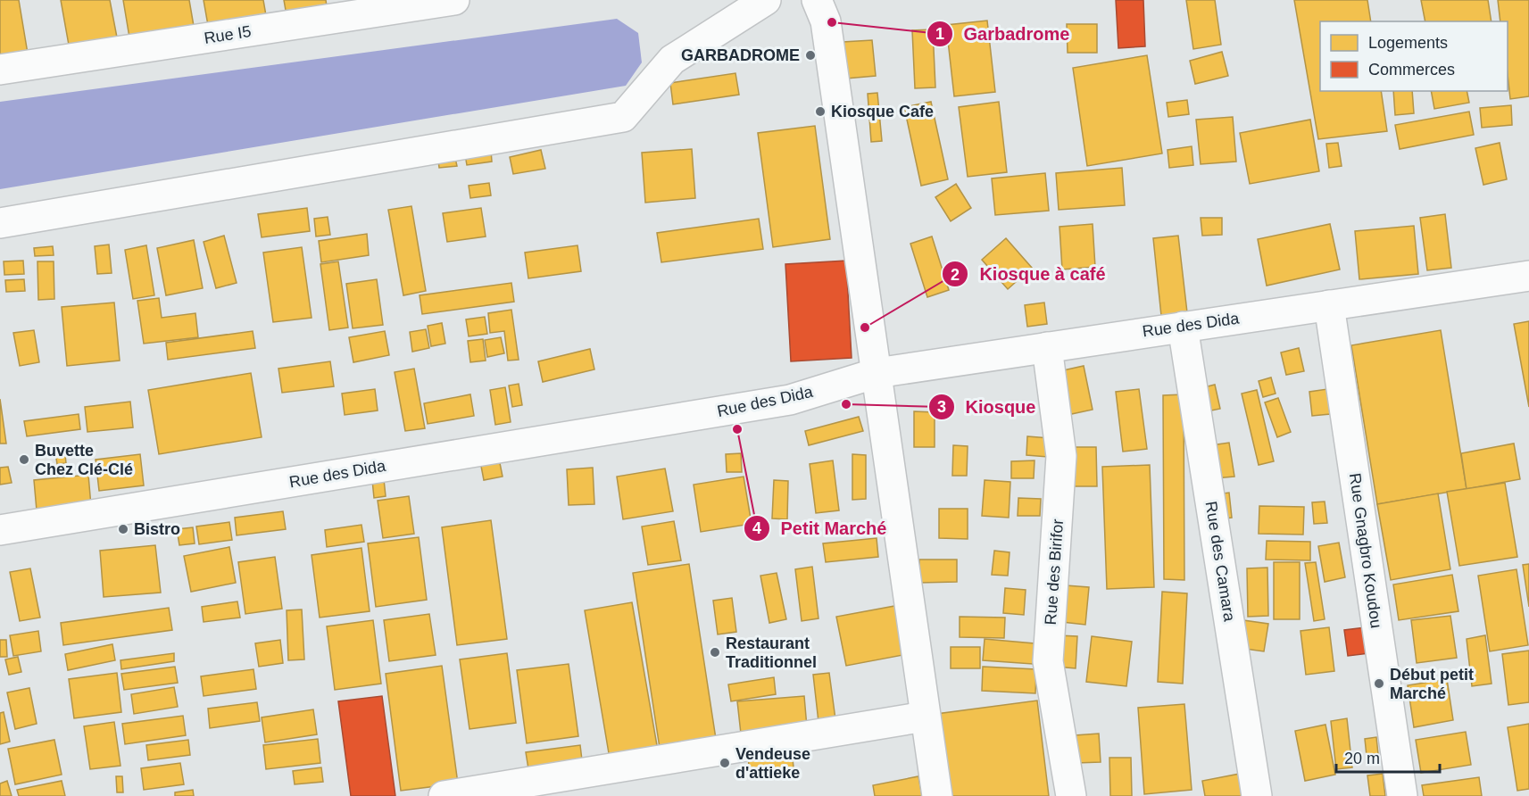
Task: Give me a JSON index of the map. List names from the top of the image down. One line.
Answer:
{"streets":{"street":["Rue I5","Rue des Dida","Rue Gnagbro Koudou","Rue des Camara","Rue des Birifor"]},"crossings":[["Rue des Dida","Rue Gnagbro Koudou"],["Rue des Dida","Rue des Camara"],["Rue des Dida","Rue des Birifor"]],"places":["Garbadrome","GARBADROME","Kiosque Cafe","Kiosque à café","Kiosque","Petit Marché","Buvette Chez Clé-Clé","Bistro","Restaurant Traditionnel","Début petit Marché","Vendeuse d'attieke"],"legend":["Logements","Commerces"],"scale_bar":"20 m"}
